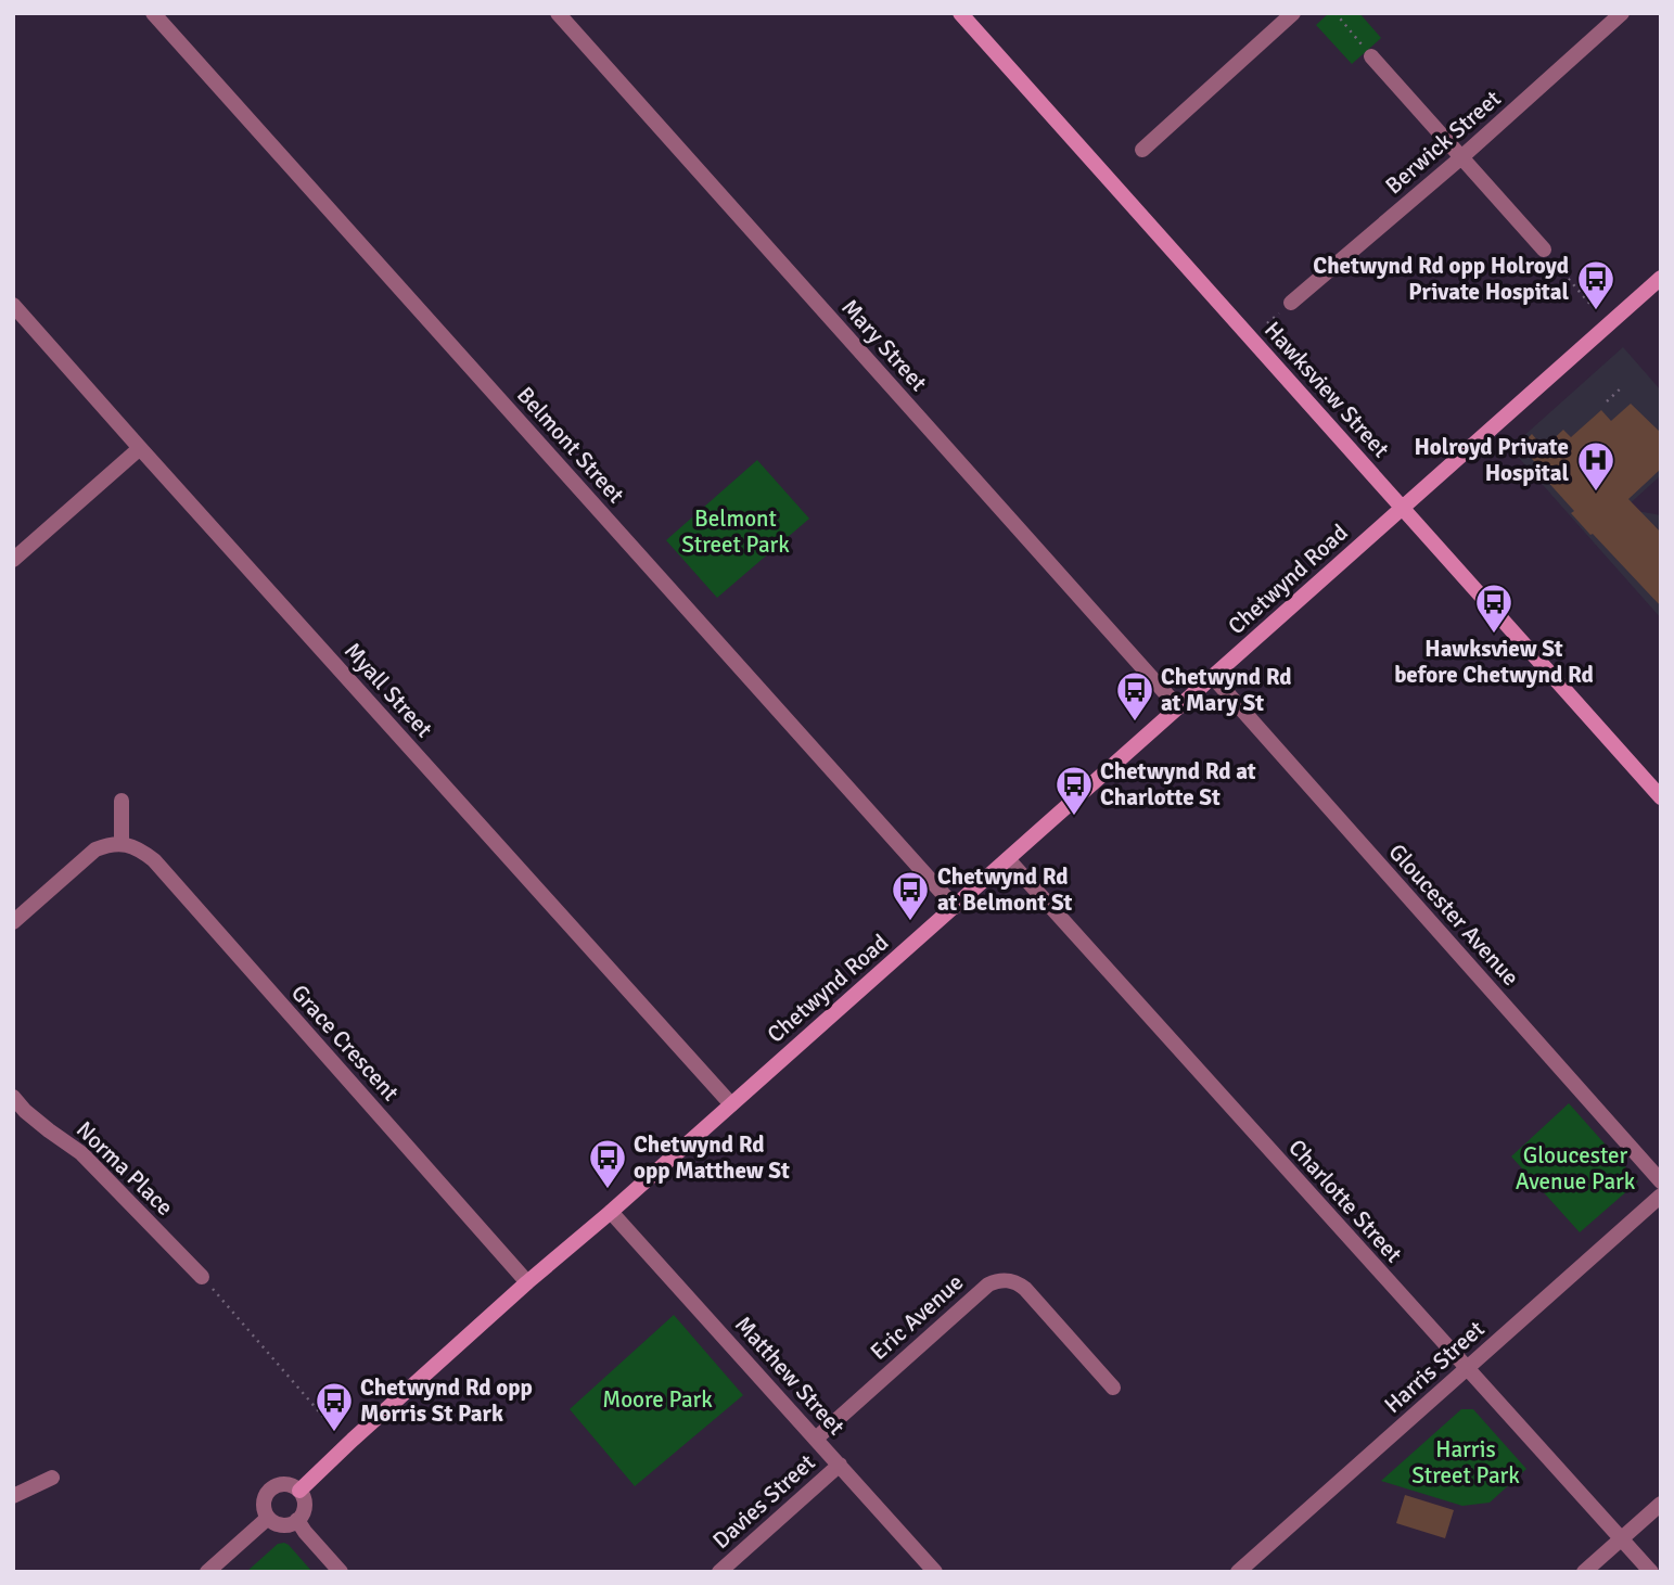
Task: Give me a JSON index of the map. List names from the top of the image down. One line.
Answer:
{"streets":{"street":["Berwick Street","Mary Street","Hawksview Street","Belmont Street","Chetwynd Road","Myall Street","Gloucester Avenue","Grace Crescent","Norma Place","Charlotte Street","Eric Avenue","Harris Street","Matthew Street","Davies Street"]},"crossings":[["Mary Street","Chetwynd Road"],["Hawksview Street","Chetwynd Road"],["Belmont Street","Chetwynd Road"],["Chetwynd Road","Myall Street"],["Chetwynd Road","Gloucester Avenue"],["Chetwynd Road","Grace Crescent"],["Chetwynd Road","Charlotte Street"],["Chetwynd Road","Matthew Street"],["Charlotte Street","Harris Street"],["Eric Avenue","Matthew Street"],["Matthew Street","Davies Street"]],"parks":["Belmont Street Park","Gloucester Avenue Park","Moore Park","Harris Street Park"],"places":{"bus stop":["Chetwynd Rd opp Holroyd Private Hospital","Hawksview St before Chetwynd Rd","Chetwynd Rd at Mary St","Chetwynd Rd at Charlotte St","Chetwynd Rd at Belmont St","Chetwynd Rd opp Matthew St","Chetwynd Rd opp Morris St Park"],"hospital":["Holroyd Private Hospital"]}}
